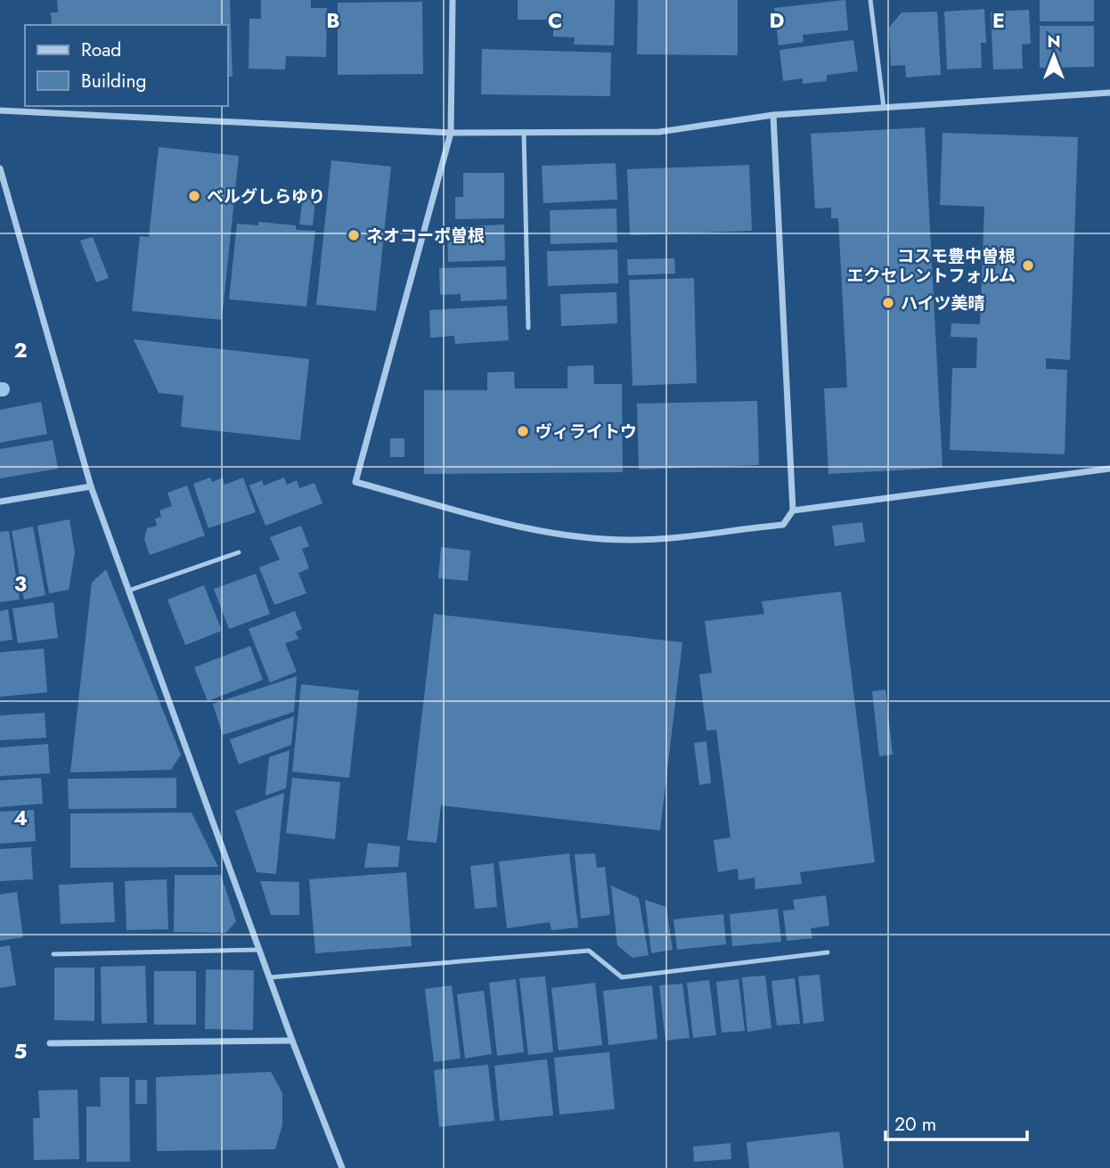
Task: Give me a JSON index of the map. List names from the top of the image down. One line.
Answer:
{"places":["ベルグしらゆり","ネオコーポ曽根","コスモ豊中曽根 エクセレントフォルム","ハイツ美晴","ヴィライトウ"],"legend":["Road","Building"],"scale_bar":"20 m","north":"top","grid":{"columns":["B","C","D","E"],"rows":["2","3","4","5"]}}
